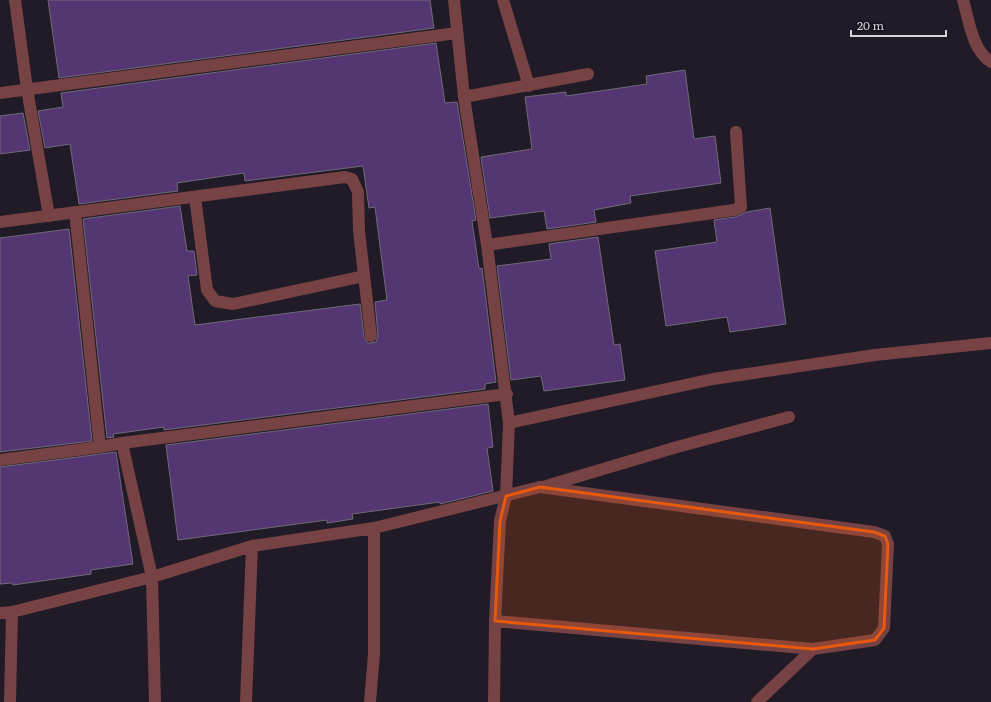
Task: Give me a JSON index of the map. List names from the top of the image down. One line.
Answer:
{"scale_bar":"20 m"}
